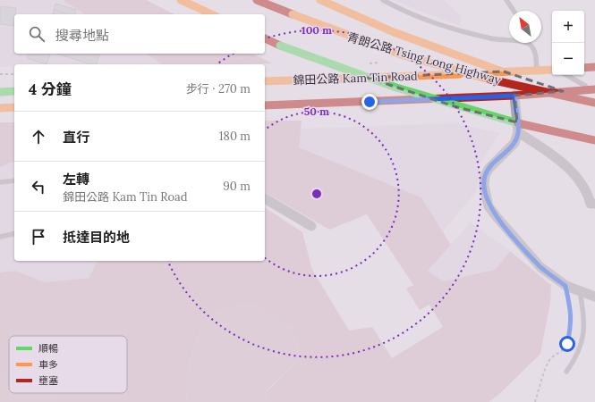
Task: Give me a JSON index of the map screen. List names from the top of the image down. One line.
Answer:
{"streets":{"main road":["青朗公路 Tsing Long Highway","錦田公路 Kam Tin Road"]},"legend":["順暢","車多","壅塞"],"north":"top left","page":{"map_buttons":["+","−"],"search":"搜尋地點","heading":["4 分鐘","步行 · 270 m"],"list":[["直行","180 m"],["左轉","錦田公路 Kam Tin Road","90 m"],"抵達目的地"]},"rings":["100 m","50 m"]}
